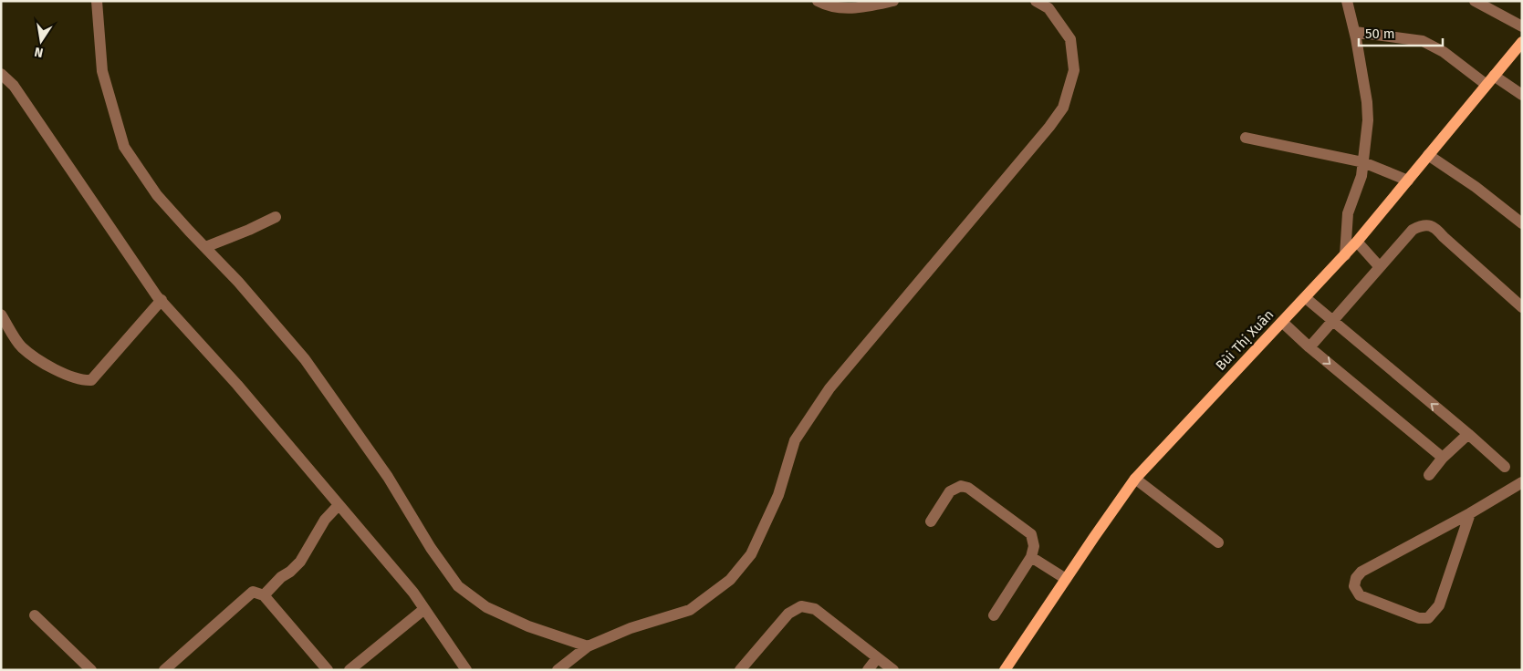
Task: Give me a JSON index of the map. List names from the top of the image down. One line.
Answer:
{"streets":{"main road":["Bùi Thị Xuân"]},"scale_bar":"50 m","north":"bottom"}
